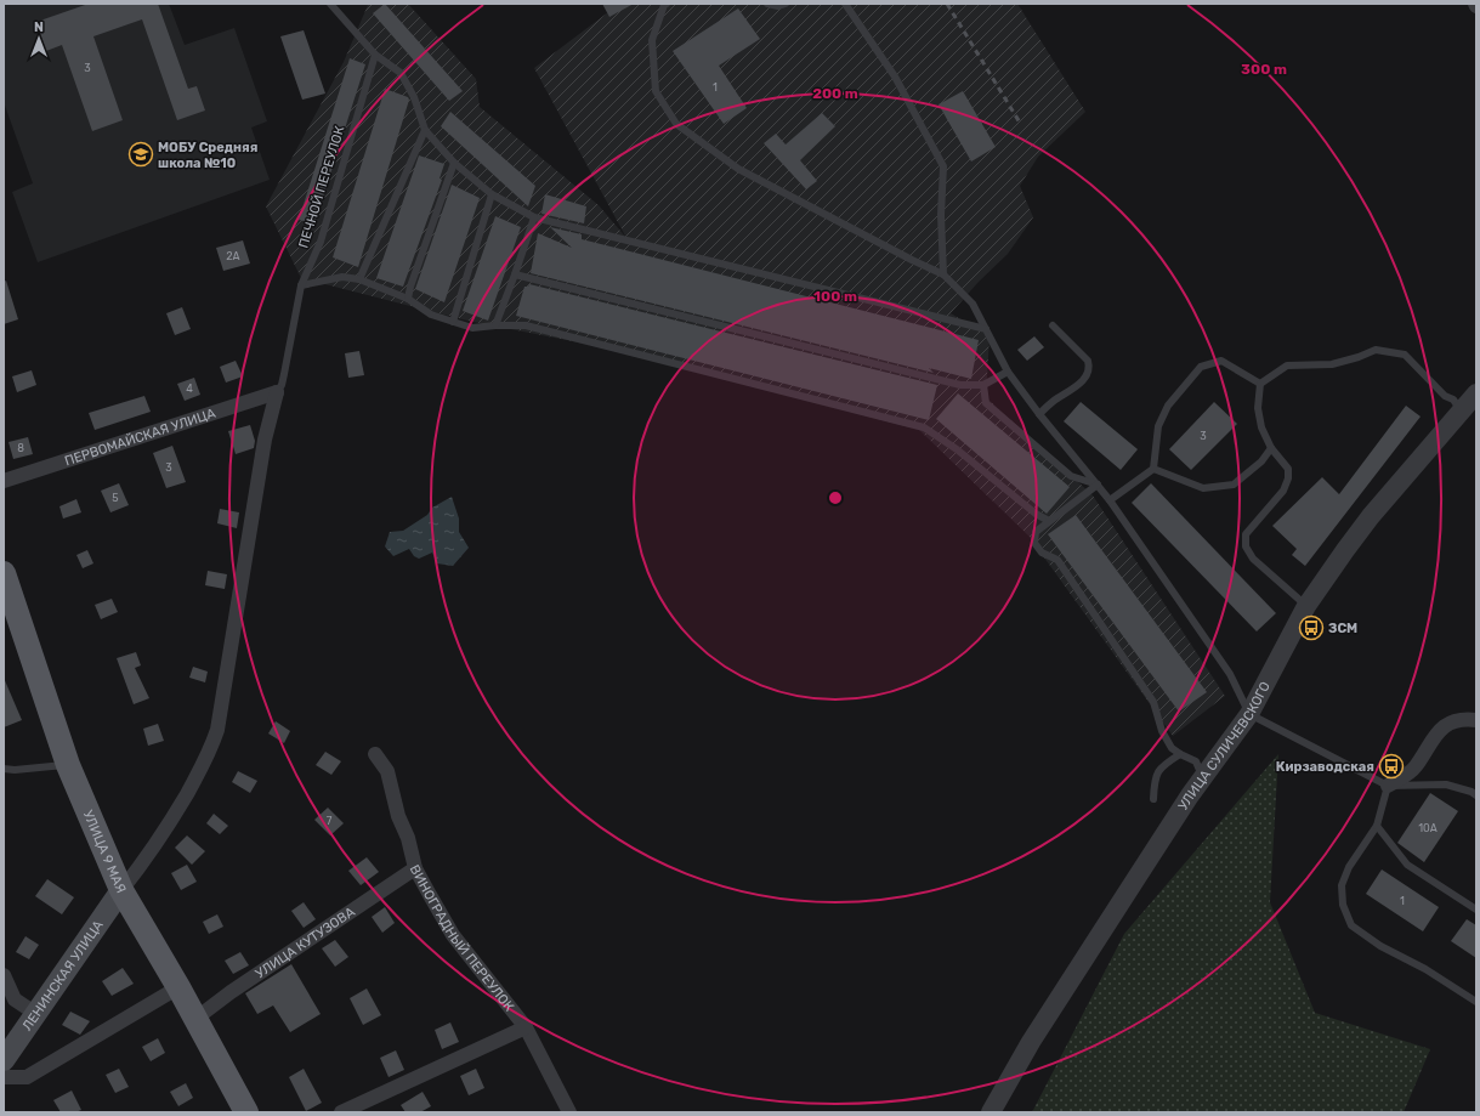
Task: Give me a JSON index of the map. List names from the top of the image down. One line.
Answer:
{"streets":{"main road":["УЛИЦА 9 МАЯ","ЛЕНИНСКАЯ УЛИЦА"],"street":["ПЕРВОМАЙСКАЯ УЛИЦА","УЛИЦА СУЛИЧЕВСКОГО","ВИНОГРАДНЫЙ ПЕРЕУЛОК","УЛИЦА КУТУЗОВА"],"lane":["ПЕЧНОЙ ПЕРЕУЛОК"]},"crossings":[["ПЕЧНОЙ ПЕРЕУЛОК","ПЕРВОМАЙСКАЯ УЛИЦА"],["УЛИЦА 9 МАЯ","УЛИЦА КУТУЗОВА"],["УЛИЦА 9 МАЯ","ЛЕНИНСКАЯ УЛИЦА"],["ВИНОГРАДНЫЙ ПЕРЕУЛОК","УЛИЦА КУТУЗОВА"]],"places":{"school or university":["МОБУ Средняя школа №10"],"bus stop":["ЗСМ","Кирзаводская"]},"house_numbers":["3","1","2А","4","3","8","3","5","7","10А","1"],"north":"top","rings":["300 m","200 m","100 m"]}
